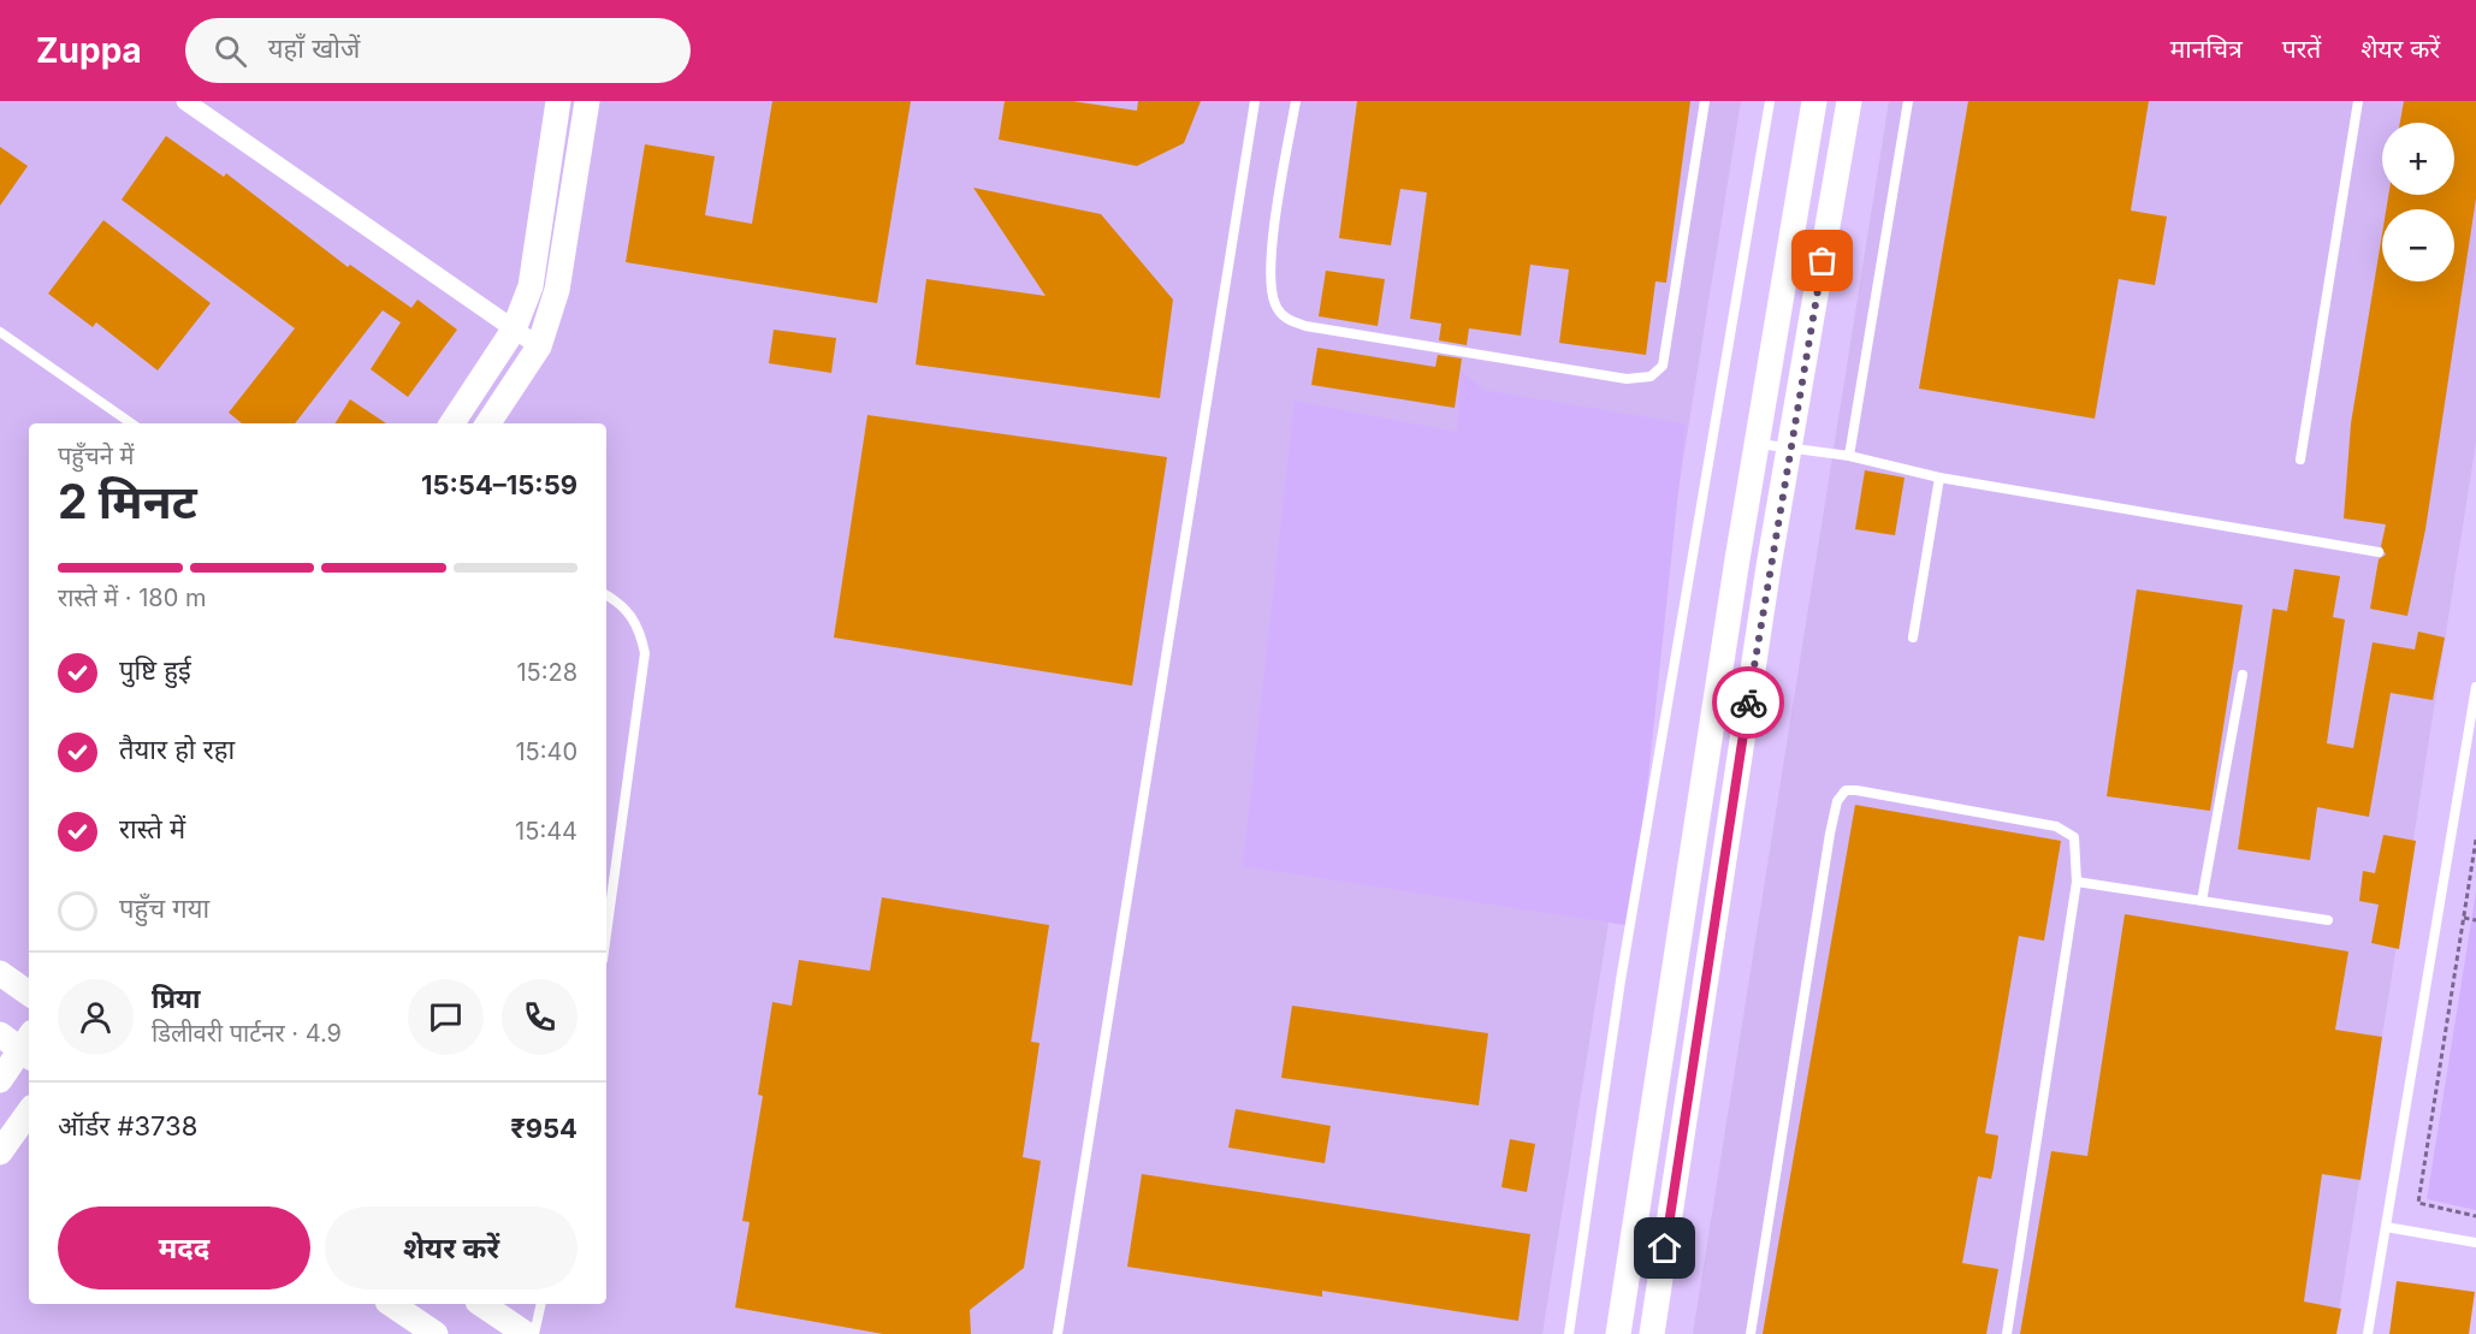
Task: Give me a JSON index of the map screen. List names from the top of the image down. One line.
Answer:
{"page":{"header":"Zuppa","search":"यहाँ खोजें","nav":["मानचित्र","परतें","शेयर करें"],"map_buttons":["+","−"],"heading":["2 मिनट","पहुँचने में","15:54–15:59"],"panel":["प्रिया","डिलीवरी पार्टनर · 4.9","ऑर्डर #3738","₹954"],"bar":"रास्ते में · 180 m","list":[["पुष्टि हुई","15:28"],["तैयार हो रहा","15:40"],["रास्ते में","15:44"],"पहुँच गया"],"buttons":["मदद","शेयर करें"]}}
